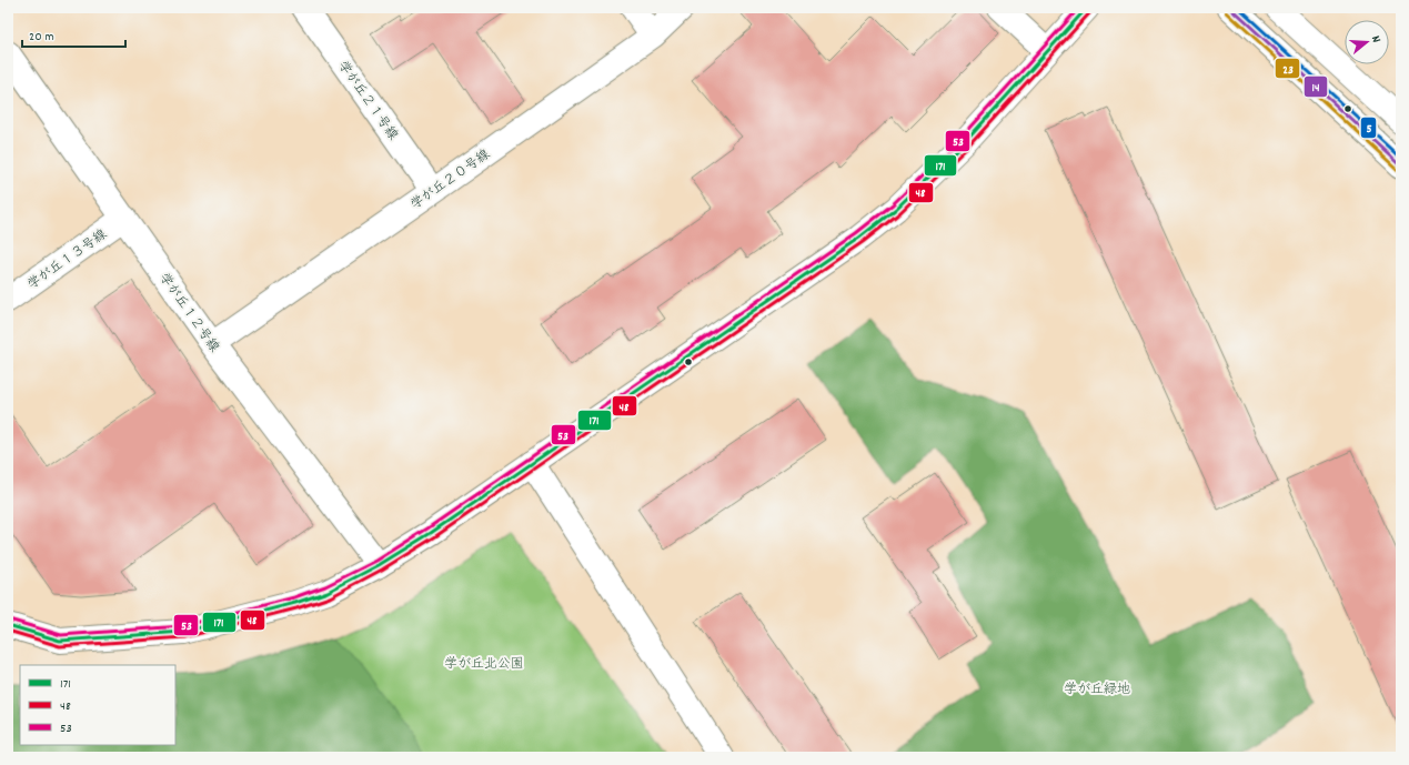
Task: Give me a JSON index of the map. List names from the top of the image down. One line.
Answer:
{"streets":{"street":["学が丘２１号線","学が丘２０号線","学が丘１３号線","学が丘１２号線"]},"crossings":[["学が丘２１号線","学が丘２０号線"],["学が丘２０号線","学が丘１２号線"],["学が丘１３号線","学が丘１２号線"]],"parks":["学が丘北公園","学が丘緑地"],"lines":["transit line 171","transit line 53","transit line 14","transit line 5","transit line 48","transit line 23"],"legend":["171","48","53"],"scale_bar":"20 m","north":"right"}
